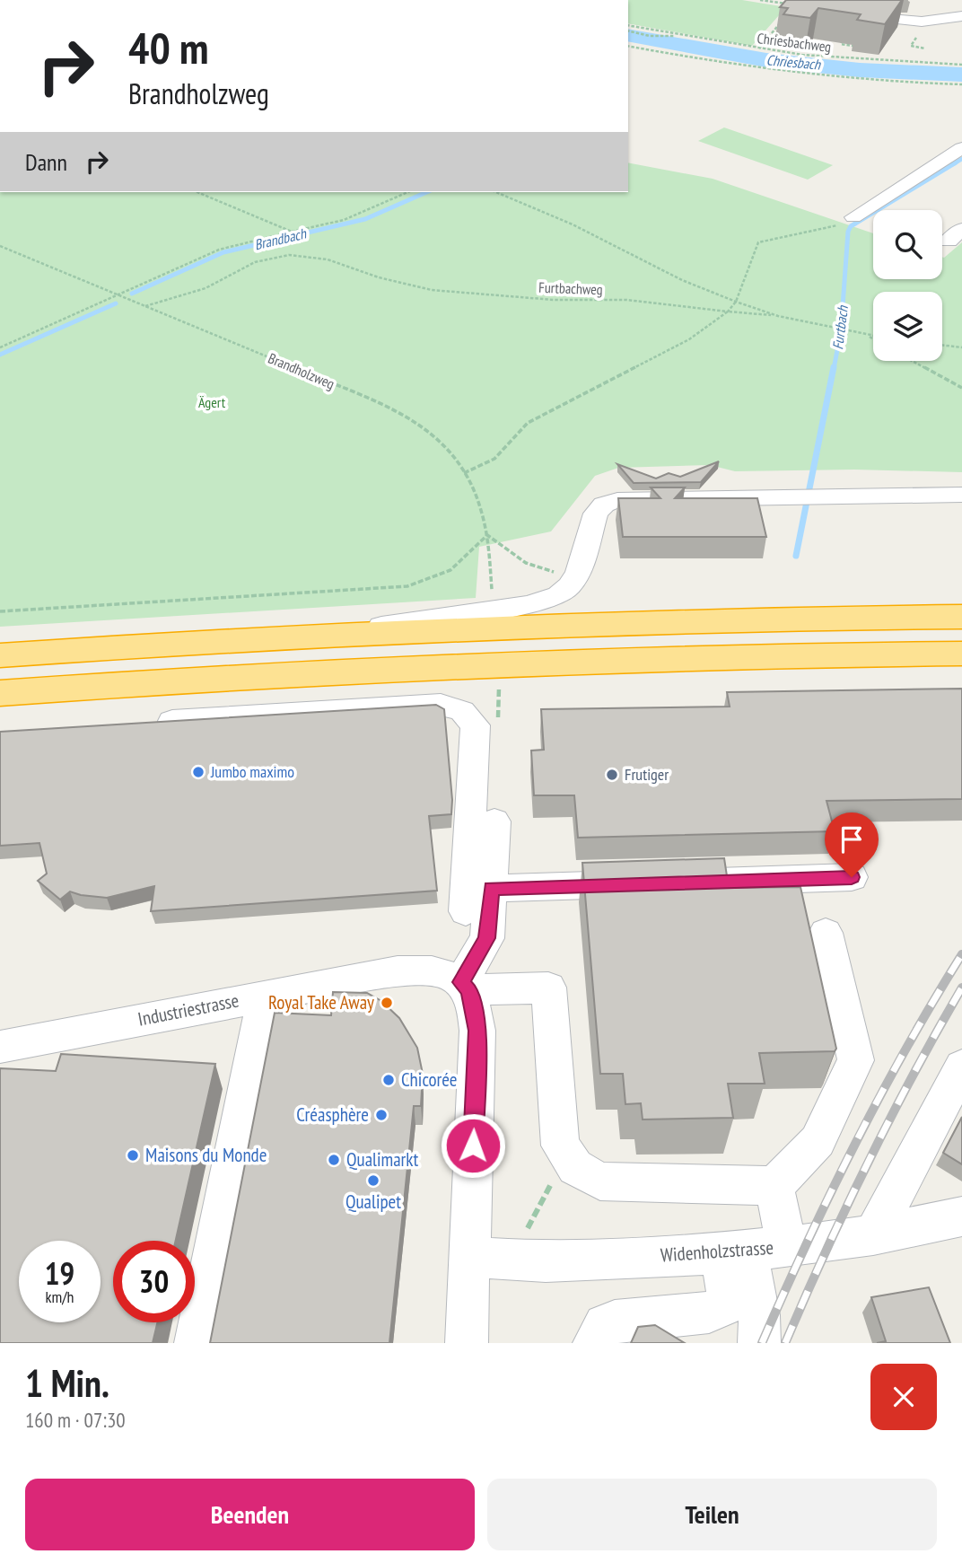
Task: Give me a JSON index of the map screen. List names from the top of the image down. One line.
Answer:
{"streets":{"street":["Industriestrasse","Widenholzstrasse"],"path":["Chriesbachweg","Furtbachweg","Brandholzweg"]},"crossings":[["Furtbachweg","Brandholzweg"]],"water":["Chriesbach","Brandbach","Furtbach"],"parks":["Ägert"],"places":["Jumbo maximo","Frutiger","Royal Take Away","Chicorée","Créasphère","Maisons du Monde","Qualimarkt","Qualipet"],"page":{"turn":["40 m","Brandholzweg"],"then":"Dann","speed":"19 km/h","limit":"30","heading":["1 Min.","160 m · 07:30"],"buttons":["Beenden","Teilen"]}}
